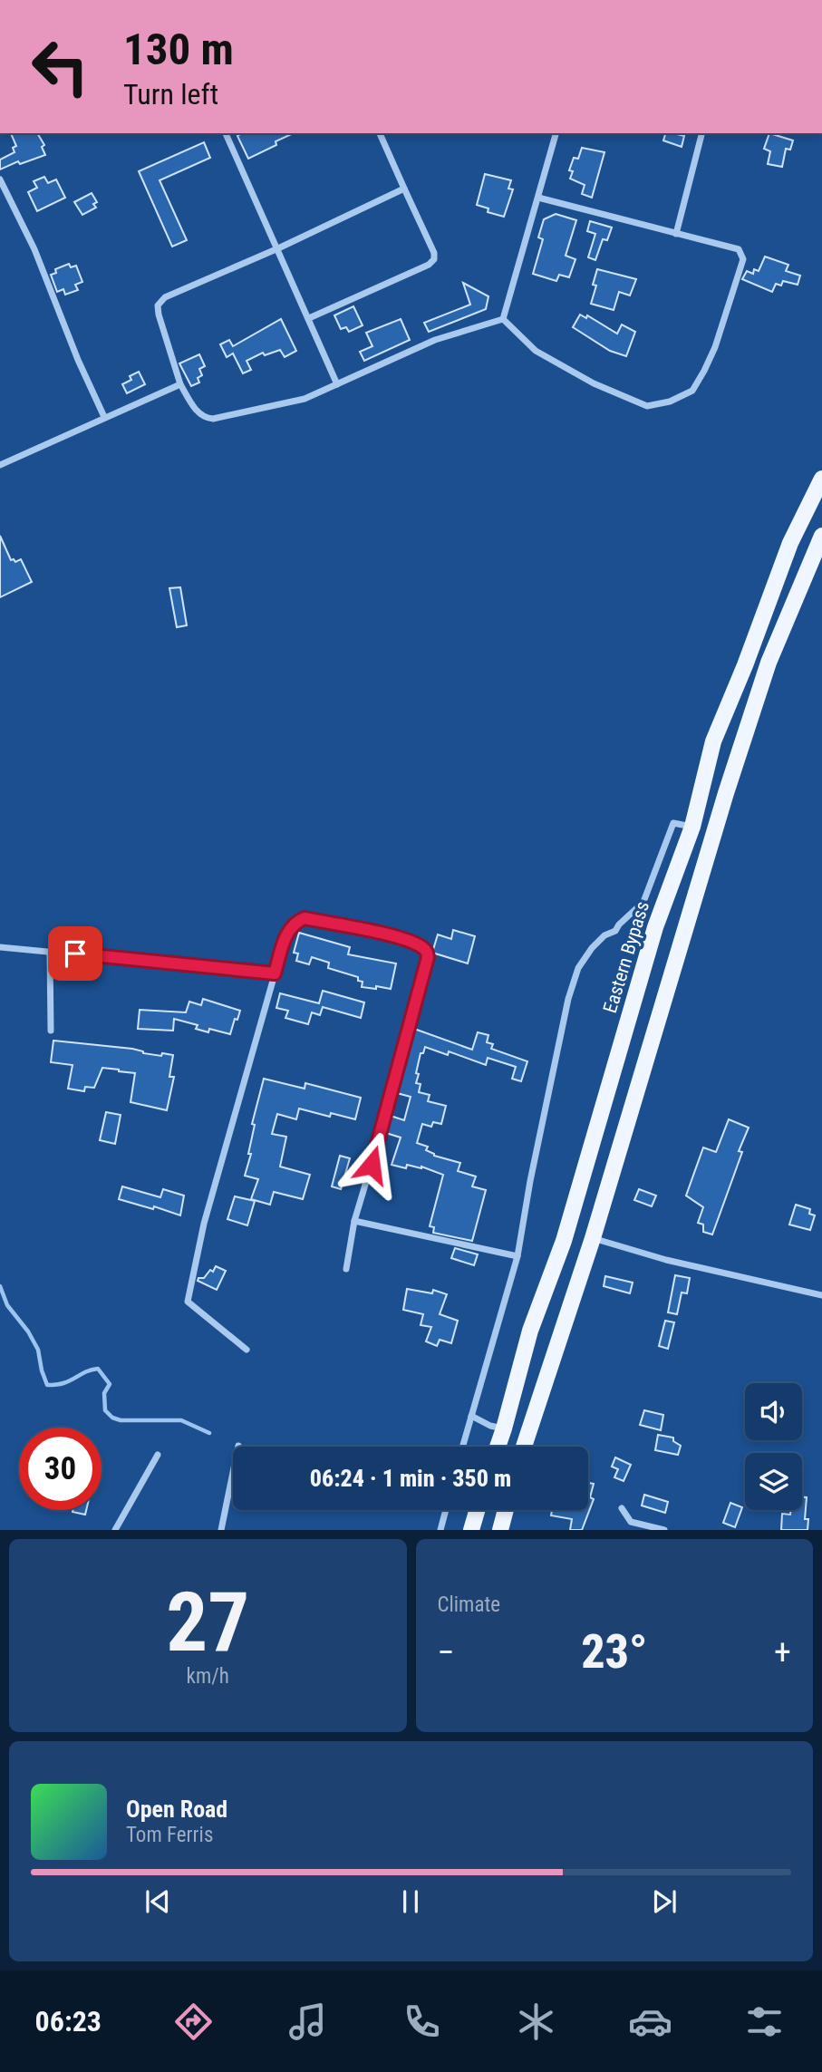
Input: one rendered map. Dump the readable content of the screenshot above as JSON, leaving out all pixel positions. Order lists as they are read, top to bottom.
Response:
{
  "streets": {
    "main road": ["Eastern Bypass"]
  },
  "page": {
    "turn": ["130 m", "Turn left"],
    "limit": "30",
    "trip": "06:24 · 1 min · 350 m",
    "tile": [
      ["27", "km/h"],
      "Climate"
    ],
    "heat": ["−", "23°", "+"],
    "song": ["Open Road", "Tom Ferris"],
    "tabs": "06:23"
  }
}
